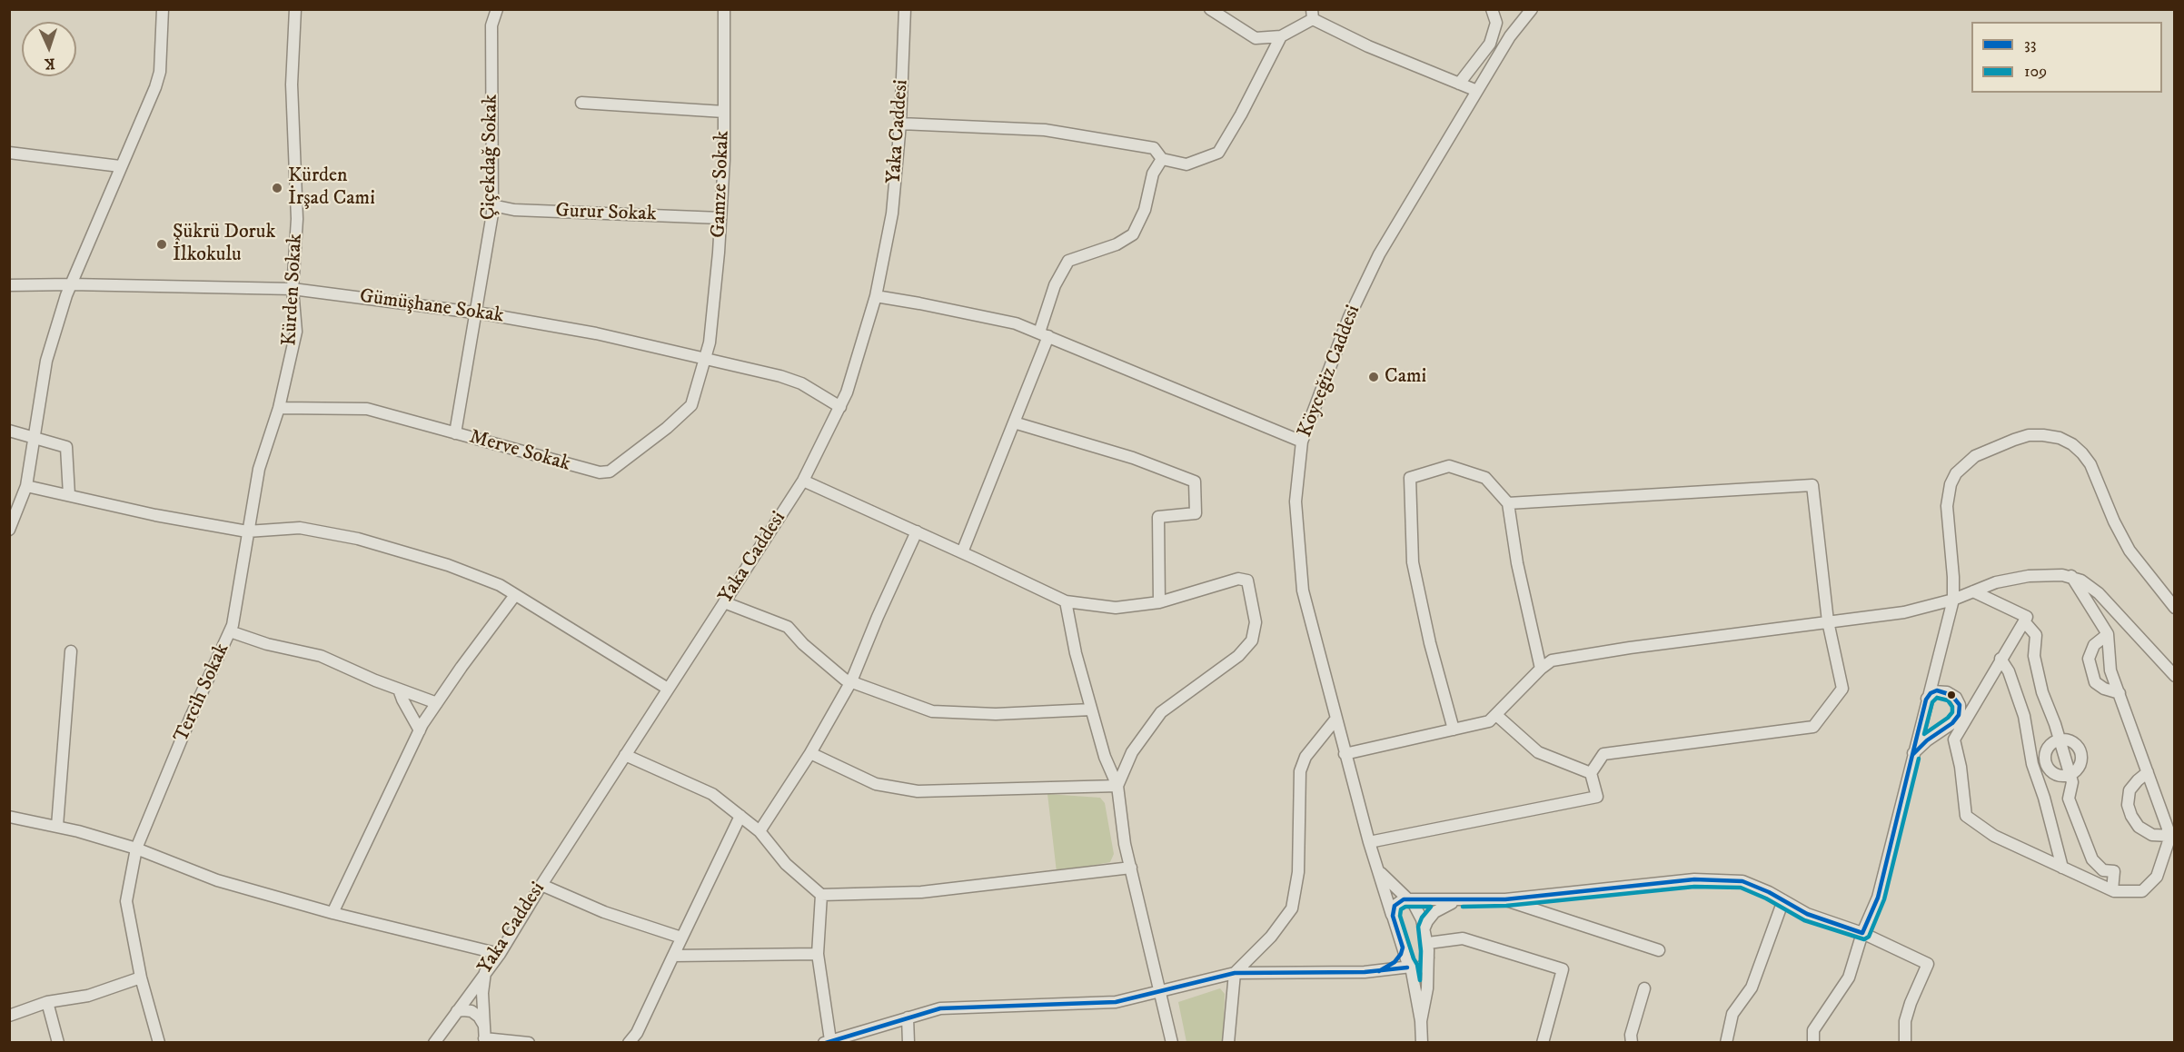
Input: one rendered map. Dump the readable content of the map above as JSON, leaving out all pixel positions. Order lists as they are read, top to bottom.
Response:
{
  "streets": {
    "street": [
      "Yaka Caddesi",
      "Çiçekdağ Sokak",
      "Gamze Sokak",
      "Gurur Sokak",
      "Kürden Sokak",
      "Gümüşhane Sokak",
      "Köyceğiz Caddesi",
      "Merve Sokak",
      "Tercih Sokak"
    ]
  },
  "crossings": [
    ["Yaka Caddesi", "Gümüşhane Sokak"],
    ["Çiçekdağ Sokak", "Gurur Sokak"],
    ["Çiçekdağ Sokak", "Gümüşhane Sokak"],
    ["Çiçekdağ Sokak", "Merve Sokak"],
    ["Gamze Sokak", "Gurur Sokak"],
    ["Gamze Sokak", "Gümüşhane Sokak"],
    ["Gamze Sokak", "Merve Sokak"],
    ["Kürden Sokak", "Gümüşhane Sokak"],
    ["Kürden Sokak", "Merve Sokak"],
    ["Kürden Sokak", "Tercih Sokak"],
    ["Gümüşhane Sokak", "Merve Sokak"]
  ],
  "places": ["Kürden İrşad Cami", "Şükrü Doruk İlkokulu", "Cami"],
  "lines": ["transit line 33", "transit line 109"],
  "legend": ["33", "109"],
  "north": "bottom"
}
